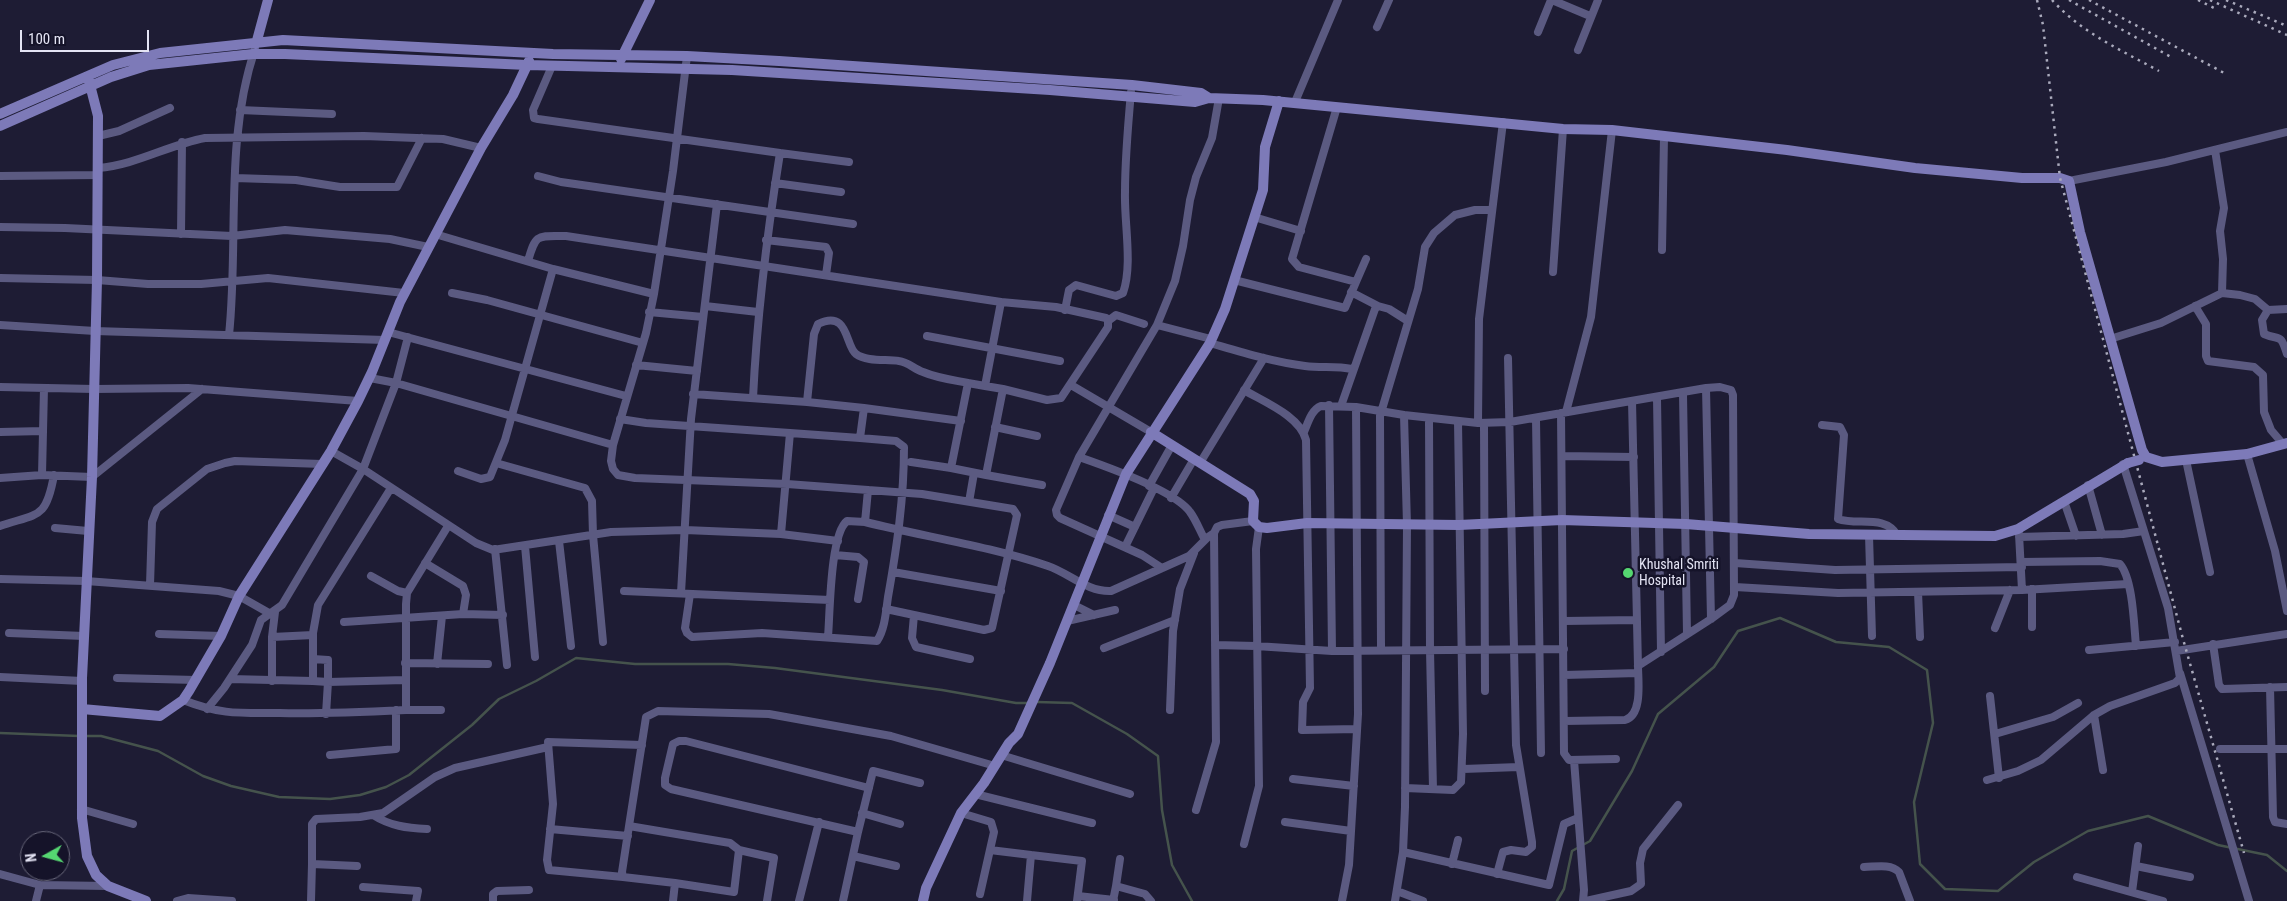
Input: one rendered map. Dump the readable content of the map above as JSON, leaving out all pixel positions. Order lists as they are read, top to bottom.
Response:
{
  "places": ["Khushal Smriti Hospital"],
  "scale_bar": "100 m",
  "north": "left"
}
